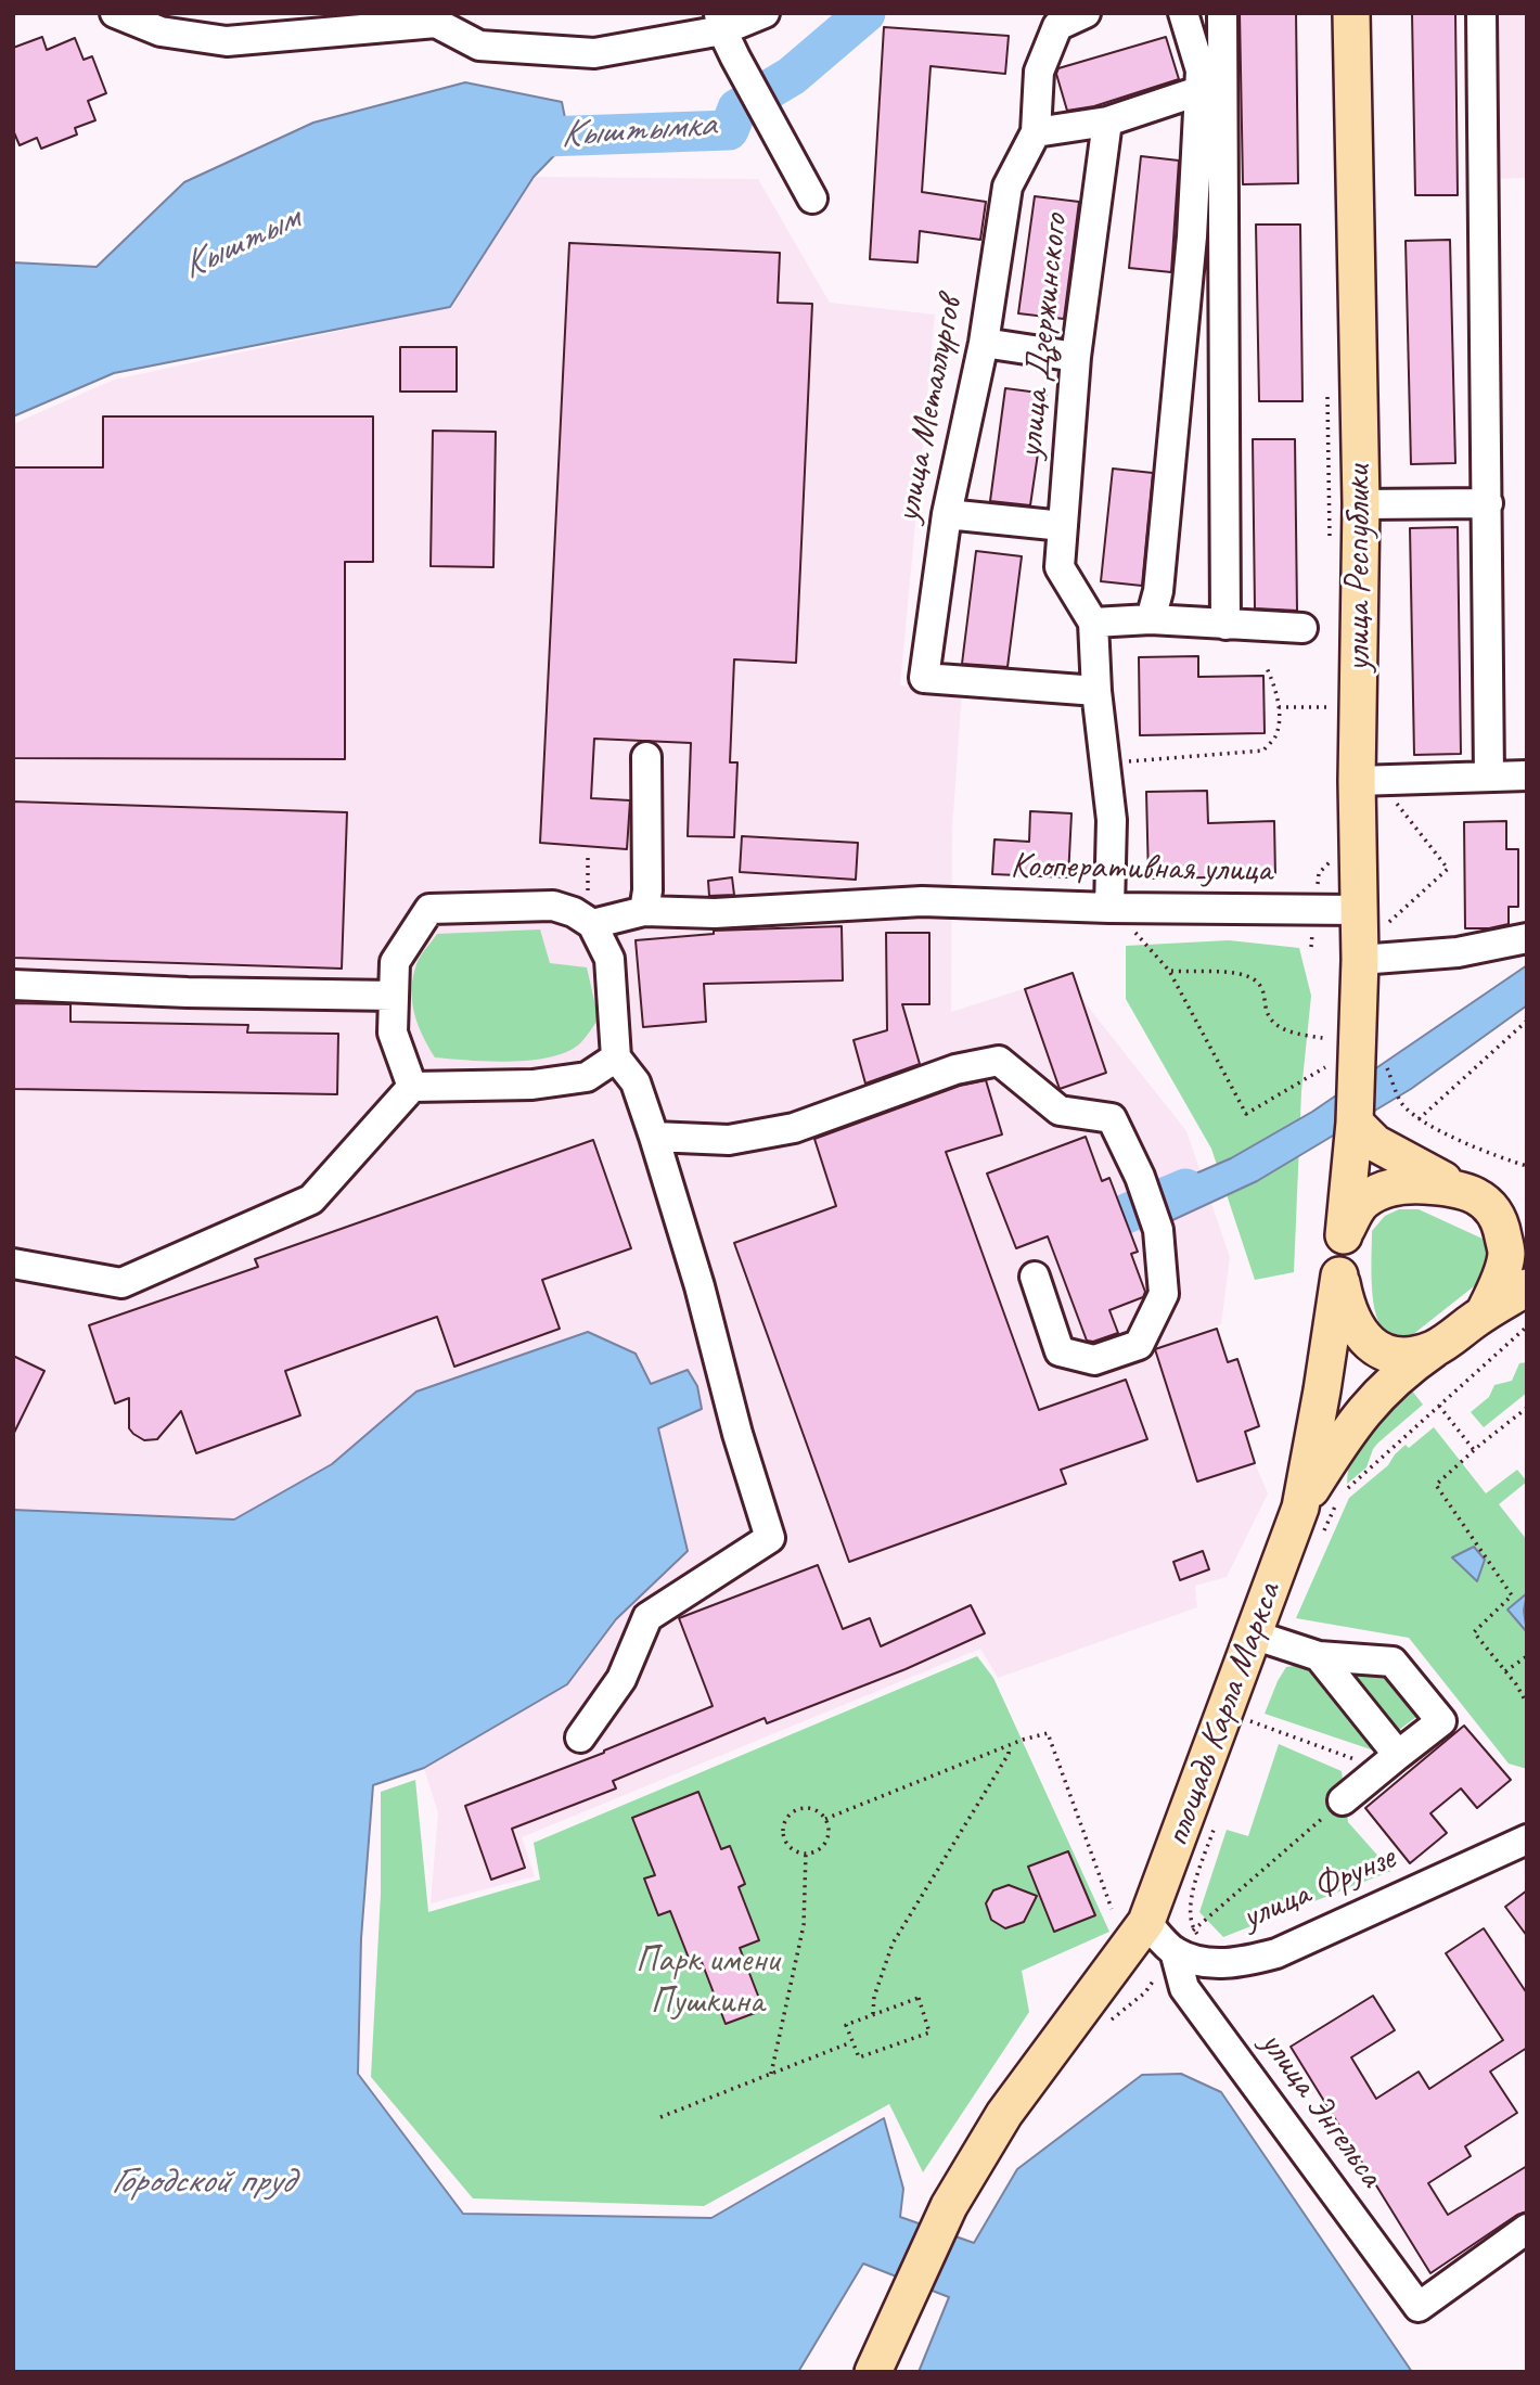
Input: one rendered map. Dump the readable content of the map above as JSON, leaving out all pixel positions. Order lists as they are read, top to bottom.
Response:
{
  "streets": {
    "main road": ["улица Республики", "площадь Карла Маркса"],
    "street": [
      "улица Дзержинского",
      "улица Металлургов",
      "Кооперативная улица",
      "улица Фрунзе",
      "улица Энгельса"
    ]
  },
  "crossings": [
    ["улица Республики", "Кооперативная улица"],
    ["площадь Карла Маркса", "улица Фрунзе"],
    ["улица Фрунзе", "улица Энгельса"]
  ],
  "water": ["Кыштымка", "Кыштым", "Городской пруд"],
  "parks": ["Парк имени Пушкина"]
}
